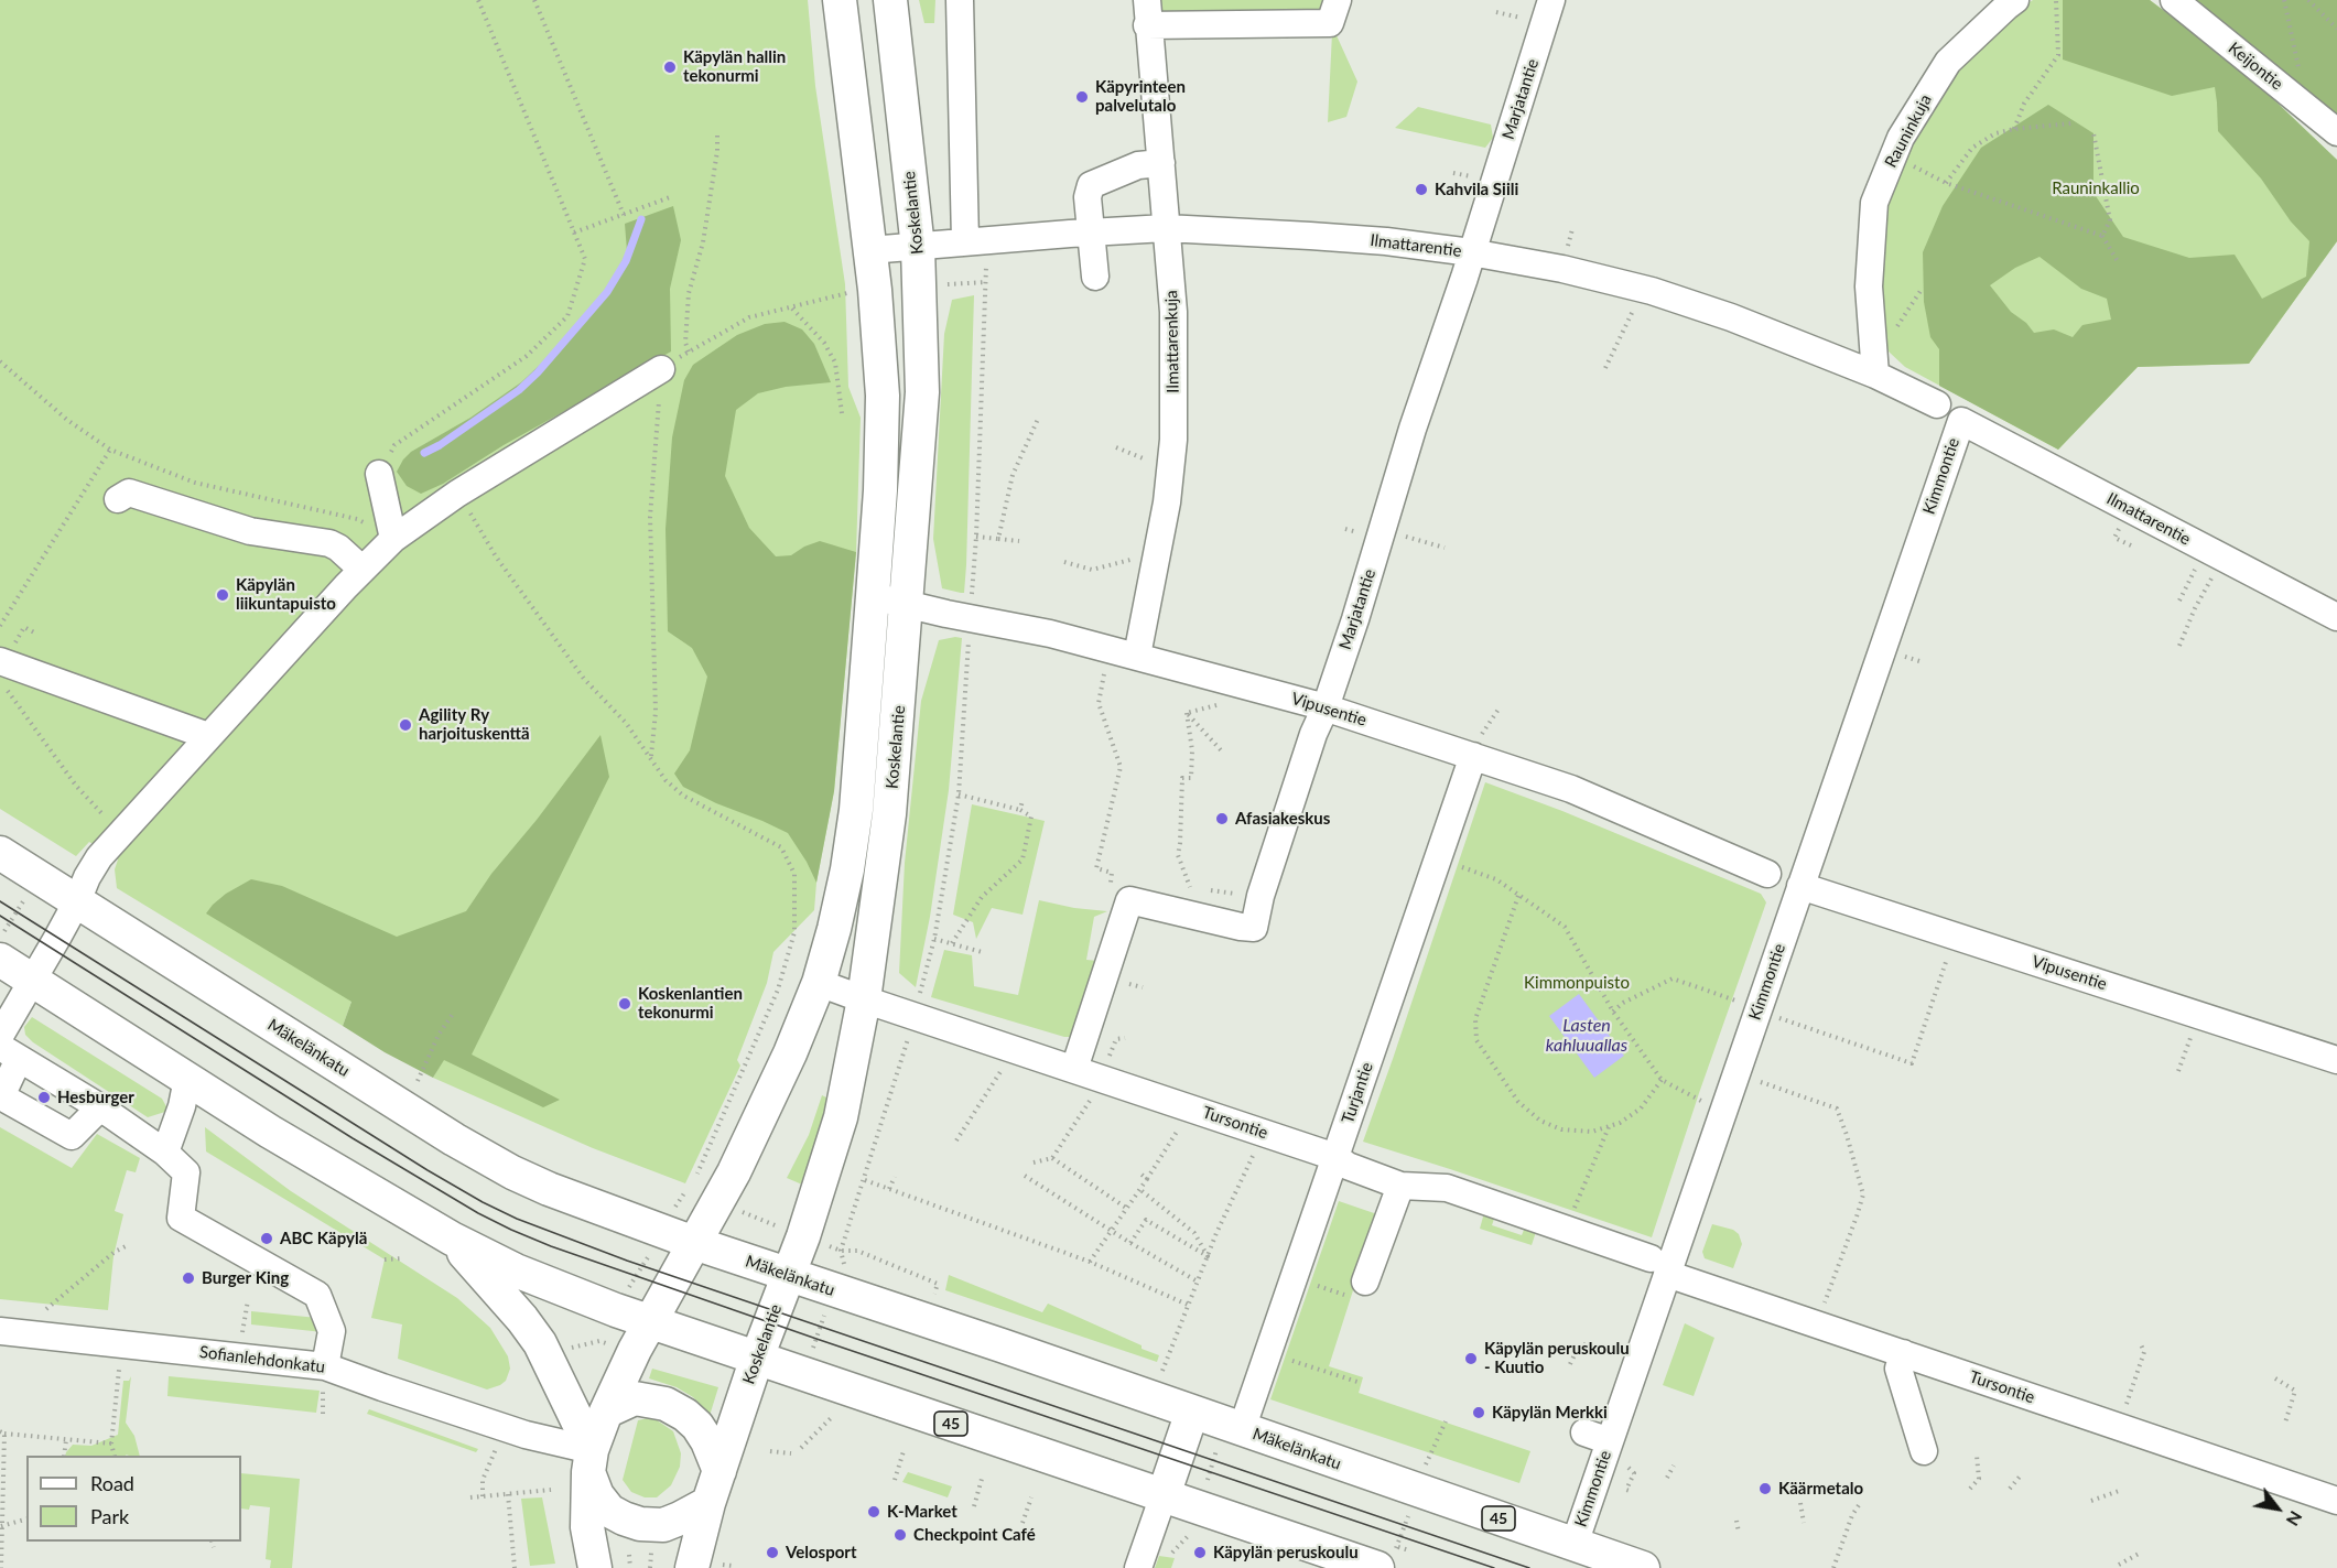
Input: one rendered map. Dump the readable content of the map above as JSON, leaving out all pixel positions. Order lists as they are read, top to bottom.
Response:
{
  "streets": {
    "main road": ["Koskelantie", "Mäkelänkatu", "45"],
    "street": [
      "Keijontie",
      "Marjatantie",
      "Rauninkuja",
      "Ilmattarentie",
      "Ilmattarenkuja",
      "Kimmontie",
      "Vipusentie",
      "Turjantie",
      "Tursontie",
      "Sofianlehdonkatu"
    ]
  },
  "crossings": [
    ["Marjatantie", "Ilmattarentie"],
    ["Marjatantie", "Vipusentie"],
    ["Marjatantie", "Tursontie"],
    ["Rauninkuja", "Ilmattarentie"],
    ["Koskelantie", "Ilmattarentie"],
    ["Koskelantie", "Vipusentie"],
    ["Koskelantie", "Mäkelänkatu"],
    ["Koskelantie", "Tursontie"],
    ["Koskelantie", "Sofianlehdonkatu"],
    ["Koskelantie", "45"],
    ["Ilmattarentie", "Ilmattarenkuja"],
    ["Ilmattarentie", "Kimmontie"],
    ["Ilmattarenkuja", "Vipusentie"],
    ["Kimmontie", "Vipusentie"],
    ["Kimmontie", "Mäkelänkatu"],
    ["Kimmontie", "Tursontie"],
    ["Vipusentie", "Turjantie"],
    ["Mäkelänkatu", "Turjantie"],
    ["Turjantie", "Tursontie"]
  ],
  "water": ["Lasten kahluuallas"],
  "parks": ["Rauninkallio", "Kimmonpuisto"],
  "places": [
    "Käpylän hallin tekonurmi",
    "Käpyrinteen palvelutalo",
    "Kahvila Siili",
    "Käpylän liikuntapuisto",
    "Agility Ry harjoituskenttä",
    "Afasiakeskus",
    "Koskenlantien tekonurmi",
    "Hesburger",
    "ABC Käpylä",
    "Burger King",
    "Käpylän peruskoulu - Kuutio",
    "Käpylän Merkki",
    "Käärmetalo",
    "K-Market",
    "Checkpoint Café",
    "Velosport",
    "Käpylän peruskoulu"
  ],
  "legend": ["Road", "Park"],
  "north": "bottom right"
}
